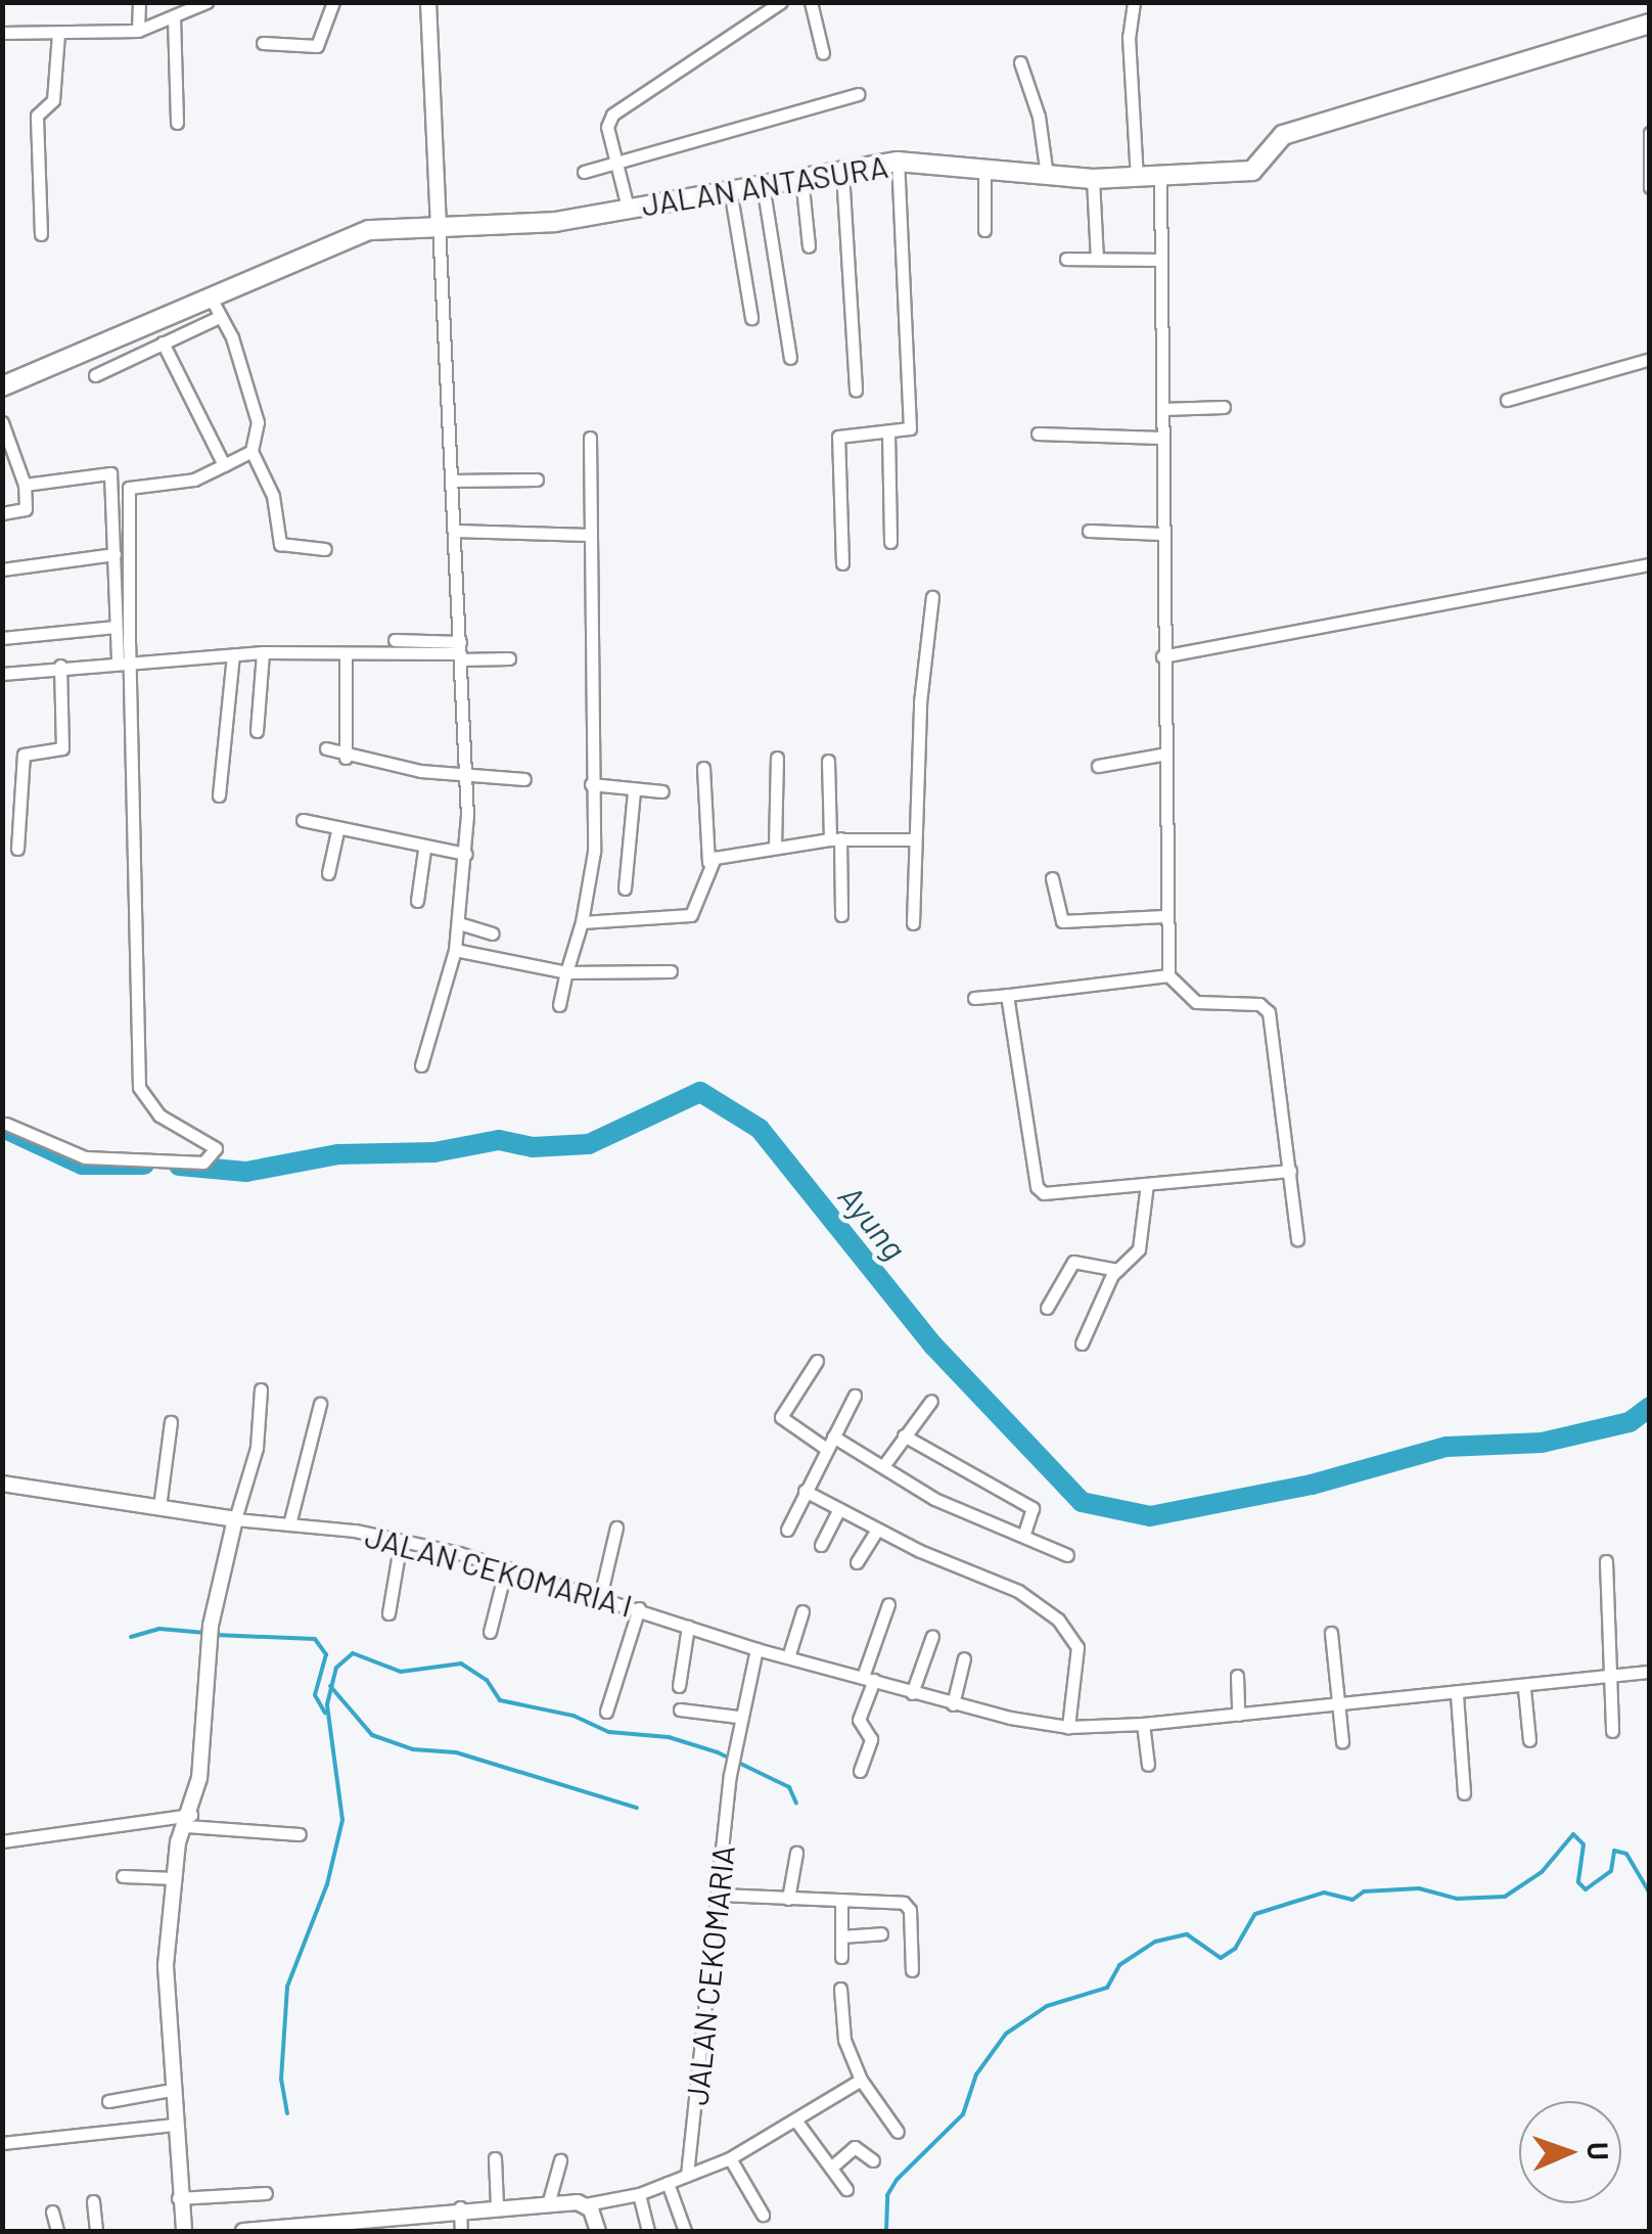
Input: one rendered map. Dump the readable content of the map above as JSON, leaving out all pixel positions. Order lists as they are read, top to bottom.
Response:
{
  "streets": {
    "main road": ["JALAN ANTASURA"],
    "street": ["JALAN CEKOMARIA I", "JALAN CEKOMARIA"]
  },
  "crossings": [
    ["JALAN CEKOMARIA I", "JALAN CEKOMARIA"]
  ],
  "water": ["Ayung"],
  "north": "right"
}
